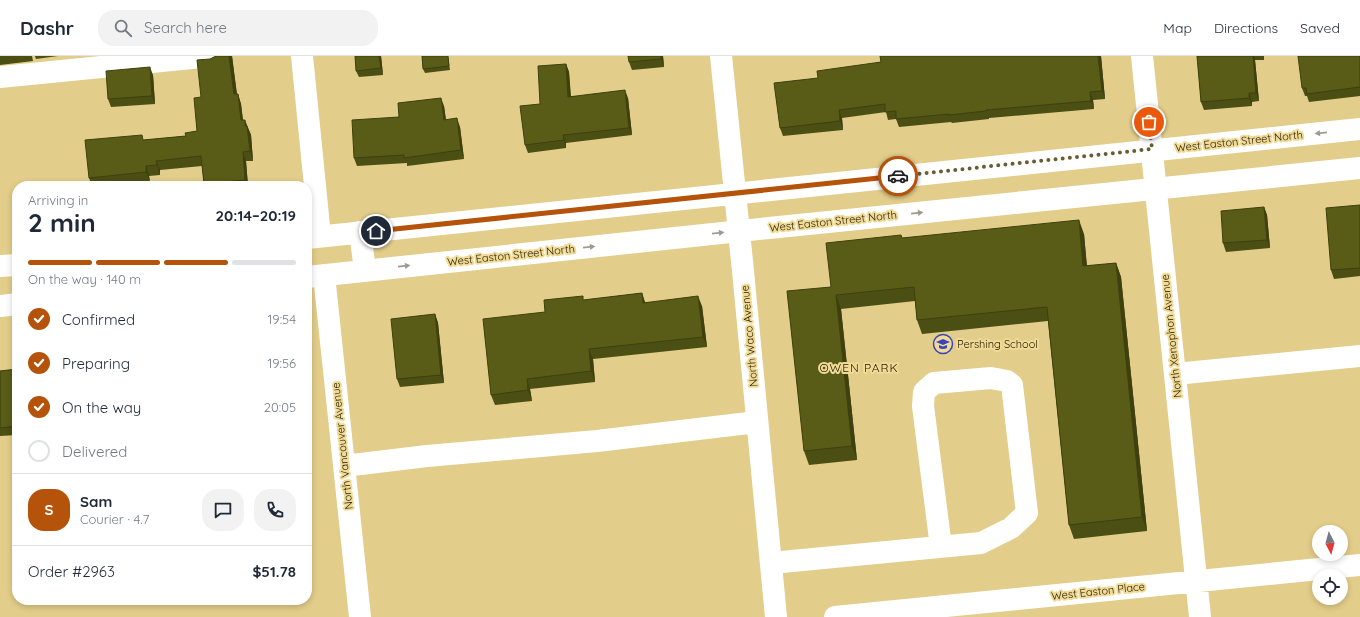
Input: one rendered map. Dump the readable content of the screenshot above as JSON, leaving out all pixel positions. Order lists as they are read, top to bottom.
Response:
{
  "streets": {
    "street": [
      "West Easton Street North",
      "North Waco Avenue",
      "North Xenophon Avenue",
      "North Vancouver Avenue",
      "West Easton Place"
    ]
  },
  "crossings": [
    ["West Easton Street North", "North Waco Avenue"],
    ["West Easton Street North", "North Xenophon Avenue"],
    ["West Easton Street North", "North Vancouver Avenue"],
    ["North Xenophon Avenue", "West Easton Place"]
  ],
  "districts": ["OWEN PARK"],
  "places": {
    "school or university": ["Pershing School"]
  },
  "north": "bottom",
  "page": {
    "header": "Dashr",
    "search": "Search here",
    "nav": ["Map", "Directions", "Saved"],
    "heading": ["2 min", "Arriving in", "20:14–20:19"],
    "panel": [
      "Sam",
      "Courier · 4.7",
      "Order #2963",
      "$51.78"
    ],
    "bar": "On the way · 140 m",
    "list": [
      ["Confirmed", "19:54"],
      ["Preparing", "19:56"],
      ["On the way", "20:05"],
      "Delivered"
    ],
    "round": "S"
  }
}
